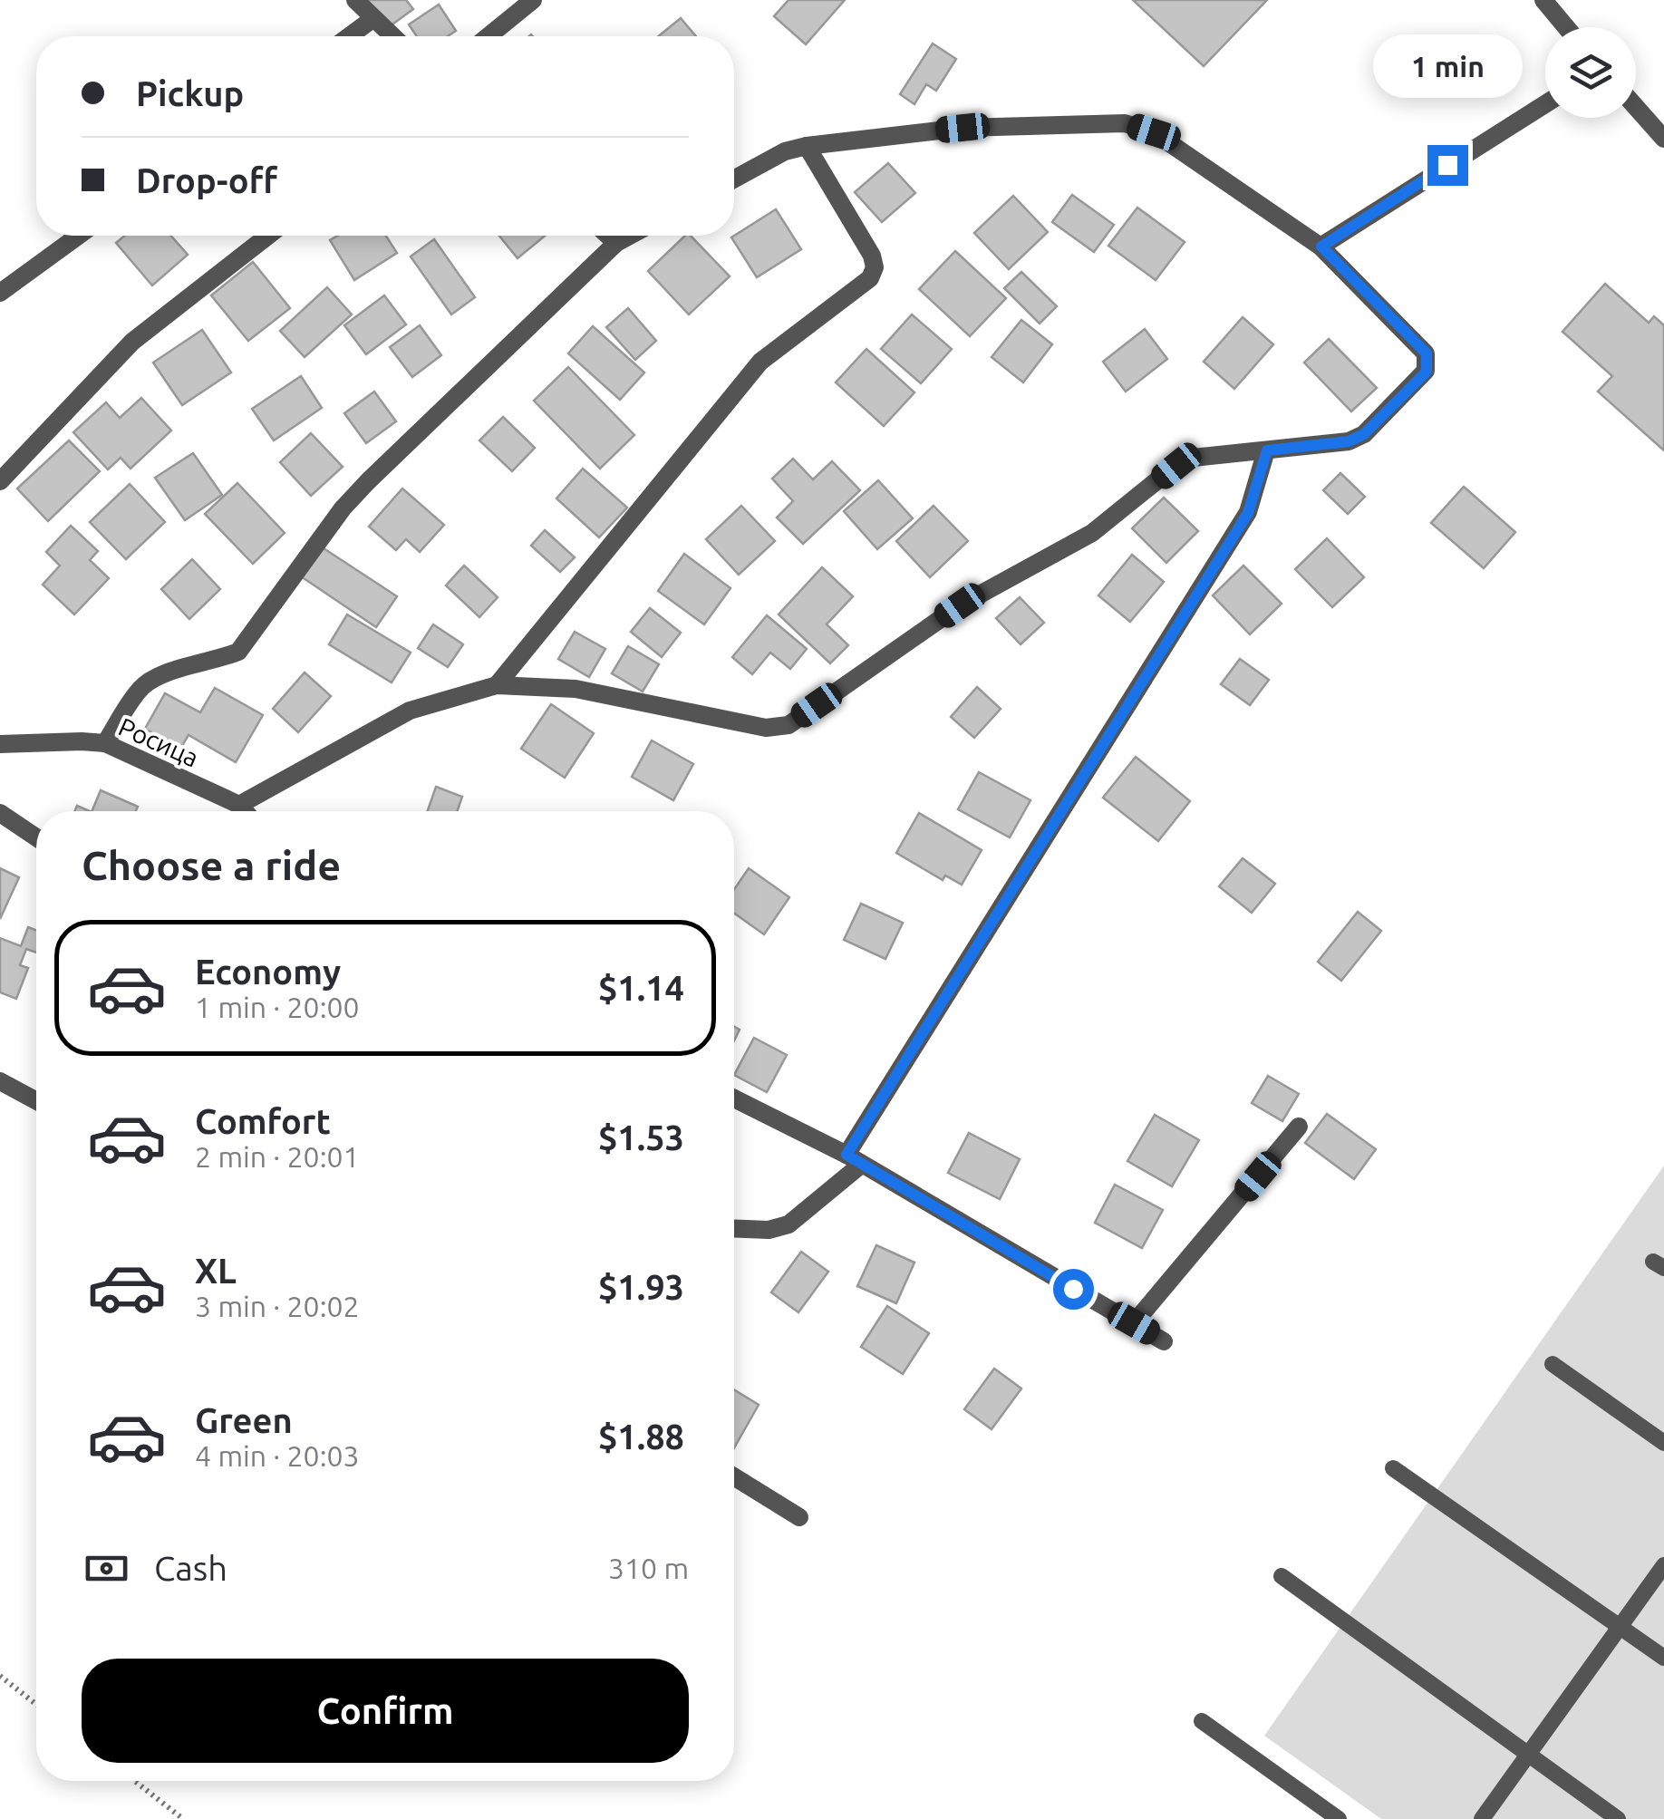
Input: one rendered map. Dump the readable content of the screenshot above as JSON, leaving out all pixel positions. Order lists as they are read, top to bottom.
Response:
{
  "streets": {
    "street": ["Росица"]
  },
  "page": {
    "bubble": "1 min",
    "banner": ["Pickup", "Drop-off"],
    "heading": "Choose a ride",
    "list": [
      {
        "name": "Economy",
        "note": "1 min · 20:00",
        "value": "$1.14"
      },
      {
        "name": "Comfort",
        "note": "2 min · 20:01",
        "value": "$1.53"
      },
      {
        "name": "XL",
        "note": "3 min · 20:02",
        "value": "$1.93"
      },
      {
        "name": "Green",
        "note": "4 min · 20:03",
        "value": "$1.88"
      }
    ],
    "pay": ["Cash", "310 m"],
    "buttons": "Confirm"
  }
}
